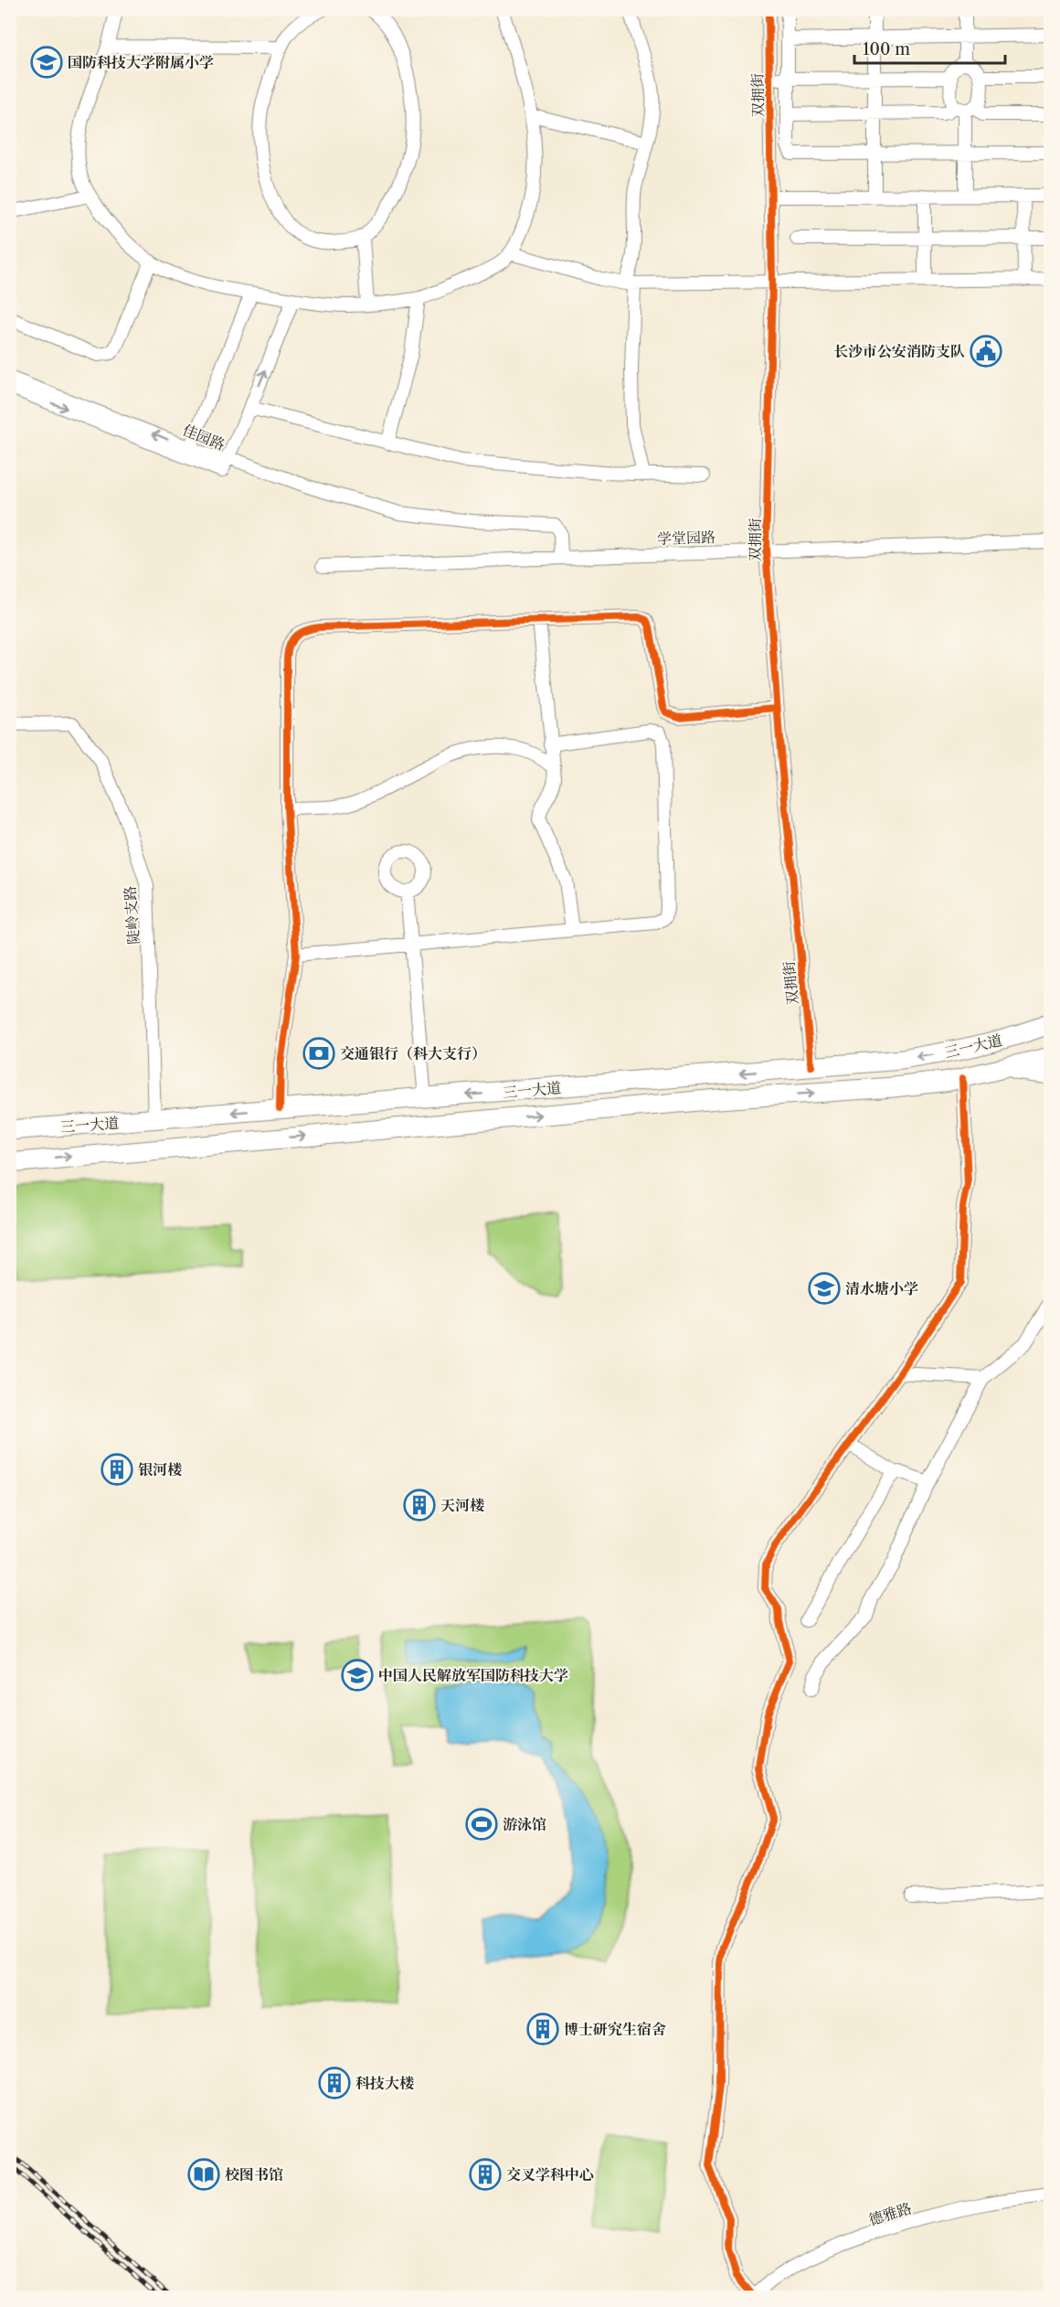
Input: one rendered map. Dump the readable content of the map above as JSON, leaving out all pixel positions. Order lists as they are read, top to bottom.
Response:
{
  "streets": {
    "highway": ["三一大道"],
    "street": [
      "双拥街",
      "佳园路",
      "学堂园路",
      "陡岭支路",
      "德雅路"
    ]
  },
  "crossings": [
    ["双拥街", "学堂园路"],
    ["双拥街", "三一大道"],
    ["佳园路", "学堂园路"],
    ["陡岭支路", "三一大道"]
  ],
  "places": {
    "school or university": ["国防科技大学附属小学", "清水塘小学", "中国人民解放军国防科技大学"],
    "public building": ["长沙市公安消防支队"],
    "bank": ["交通银行（科大支行）"],
    "building": [
      "银河楼",
      "天河楼",
      "博士研究生宿舍",
      "科技大楼",
      "交叉学科中心"
    ],
    "sports": ["游泳馆"],
    "library": ["校图书馆"]
  },
  "scale_bar": "100 m"
}
